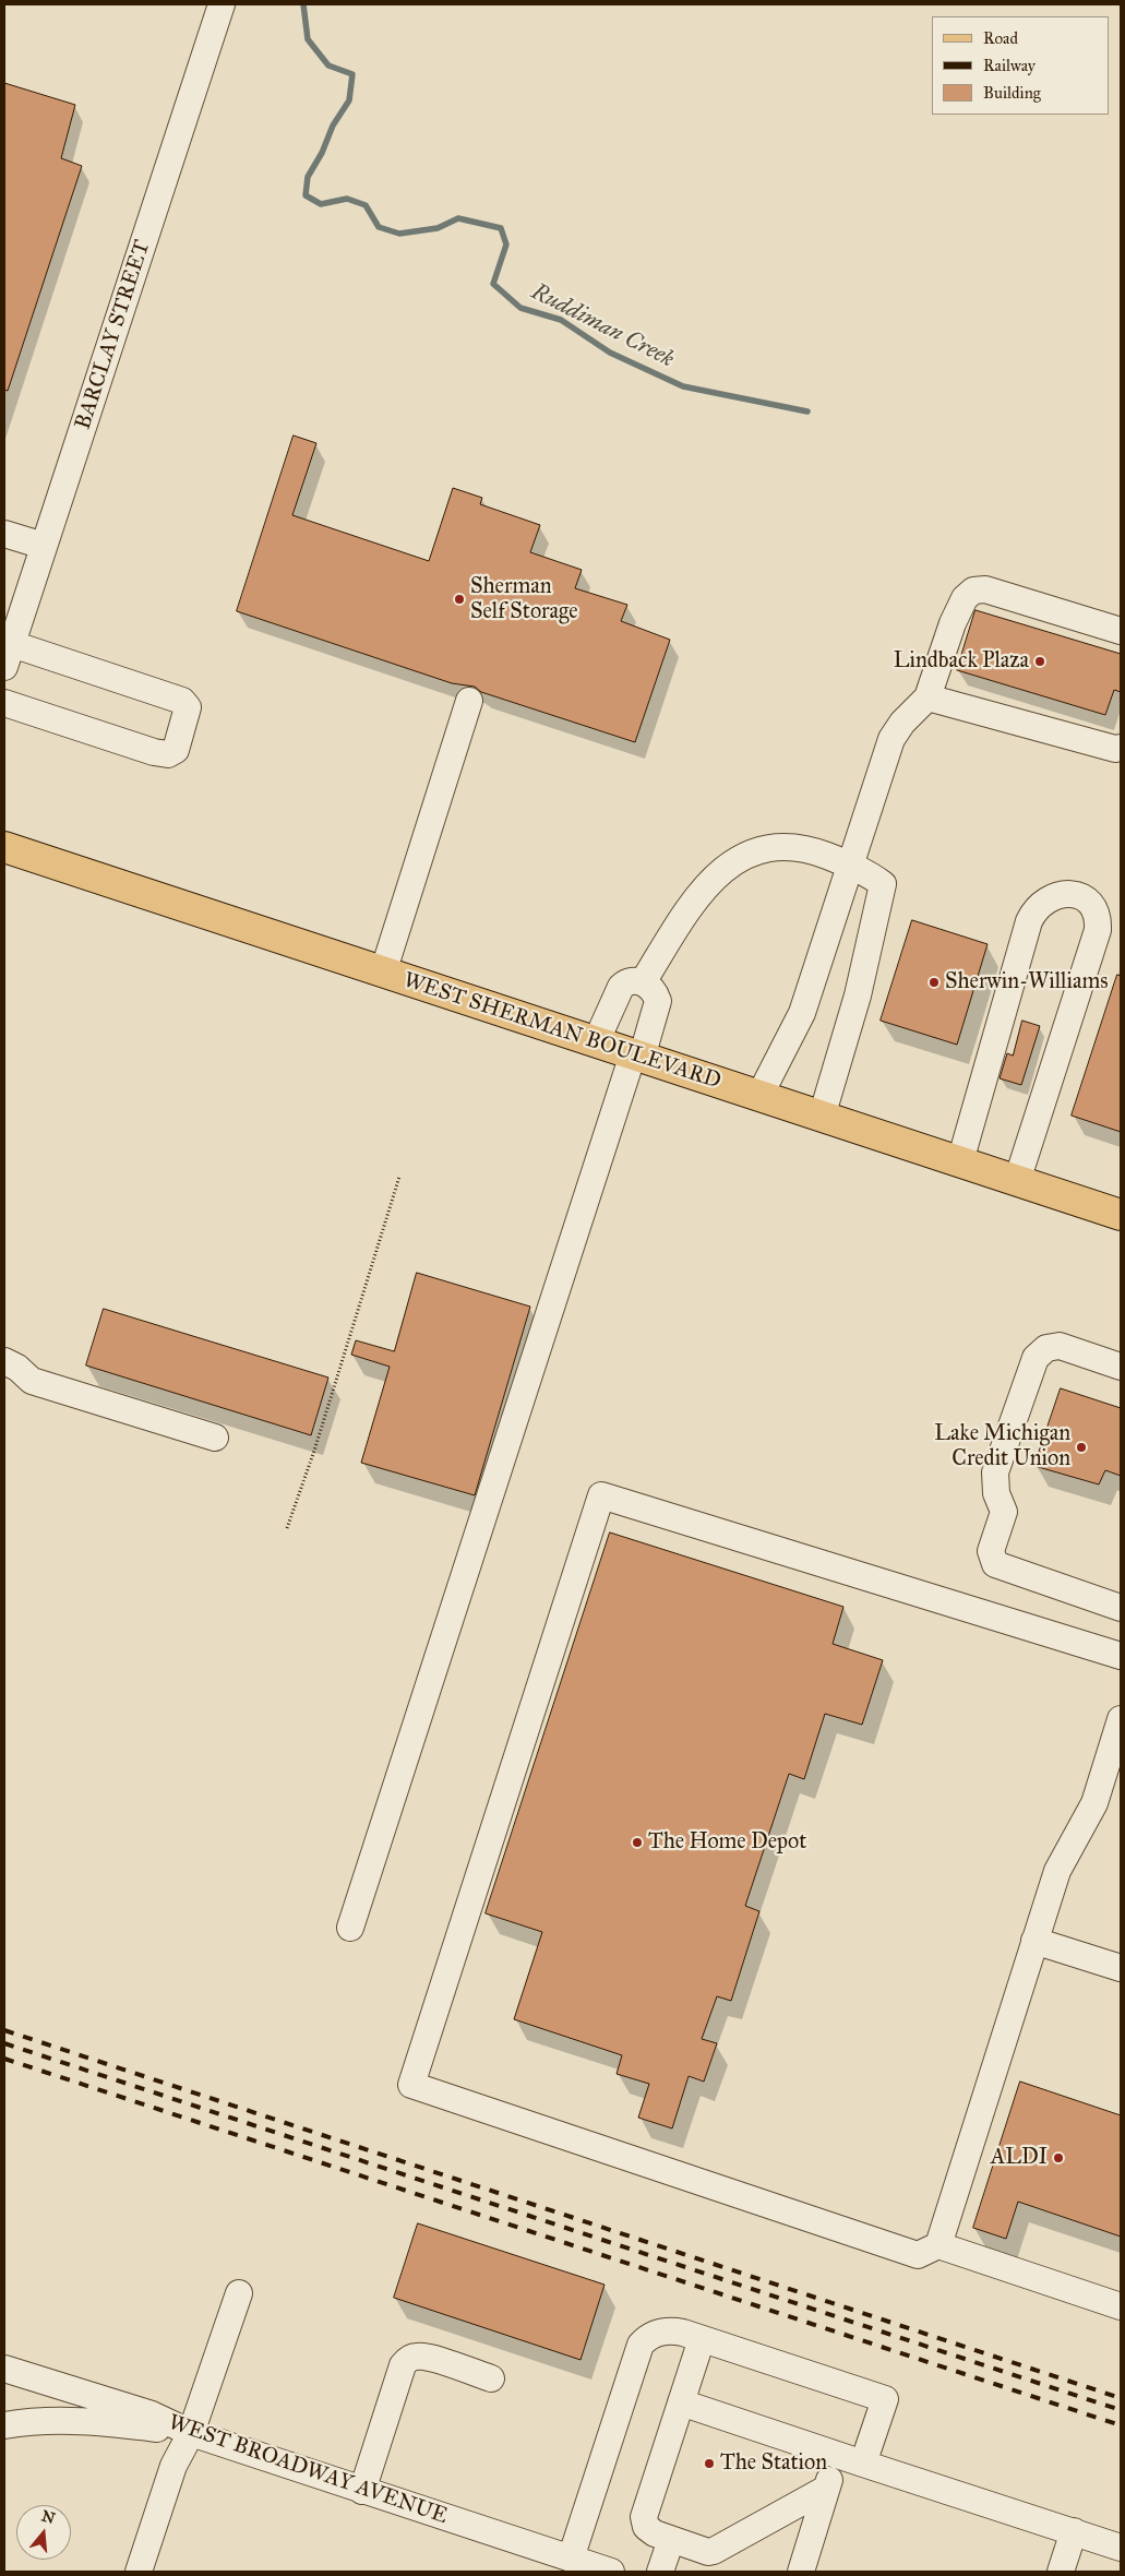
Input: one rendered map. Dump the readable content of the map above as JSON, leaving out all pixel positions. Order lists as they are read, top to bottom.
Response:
{
  "streets": {
    "main road": ["WEST SHERMAN BOULEVARD"],
    "street": ["BARCLAY STREET", "WEST BROADWAY AVENUE"]
  },
  "water": ["Ruddiman Creek"],
  "places": [
    "Sherman Self Storage",
    "Lindback Plaza",
    "Sherwin-Williams",
    "Lake Michigan Credit Union",
    "The Home Depot",
    "ALDI",
    "The Station"
  ],
  "legend": ["Road", "Railway", "Building"],
  "north": "top"
}
